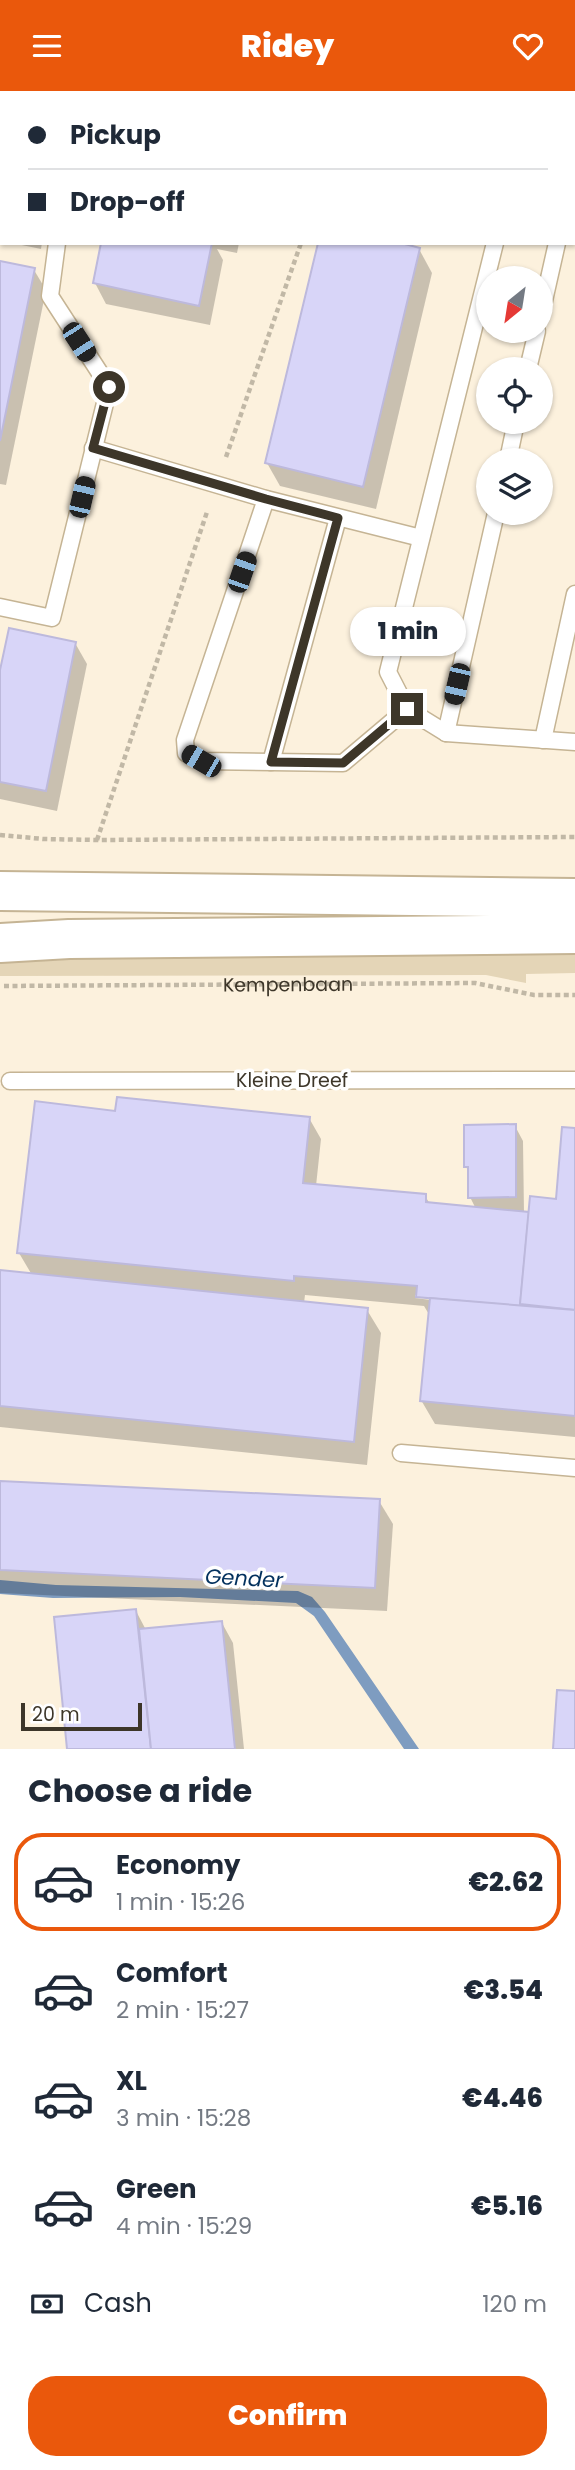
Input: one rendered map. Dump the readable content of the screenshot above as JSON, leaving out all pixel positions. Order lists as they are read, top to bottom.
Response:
{
  "streets": {
    "lane": ["Kleine Dreef"],
    "path": ["Kempenbaan"]
  },
  "water": ["Gender"],
  "scale_bar": "20 m",
  "north": "bottom left",
  "page": {
    "header": "Ridey",
    "banner": ["Pickup", "Drop-off"],
    "bubble": "1 min",
    "scale": "20 m",
    "heading": "Choose a ride",
    "list": [
      {
        "name": "Economy",
        "note": "1 min · 15:26",
        "value": "€2.62"
      },
      {
        "name": "Comfort",
        "note": "2 min · 15:27",
        "value": "€3.54"
      },
      {
        "name": "XL",
        "note": "3 min · 15:28",
        "value": "€4.46"
      },
      {
        "name": "Green",
        "note": "4 min · 15:29",
        "value": "€5.16"
      }
    ],
    "pay": ["Cash", "120 m"],
    "buttons": "Confirm"
  }
}
